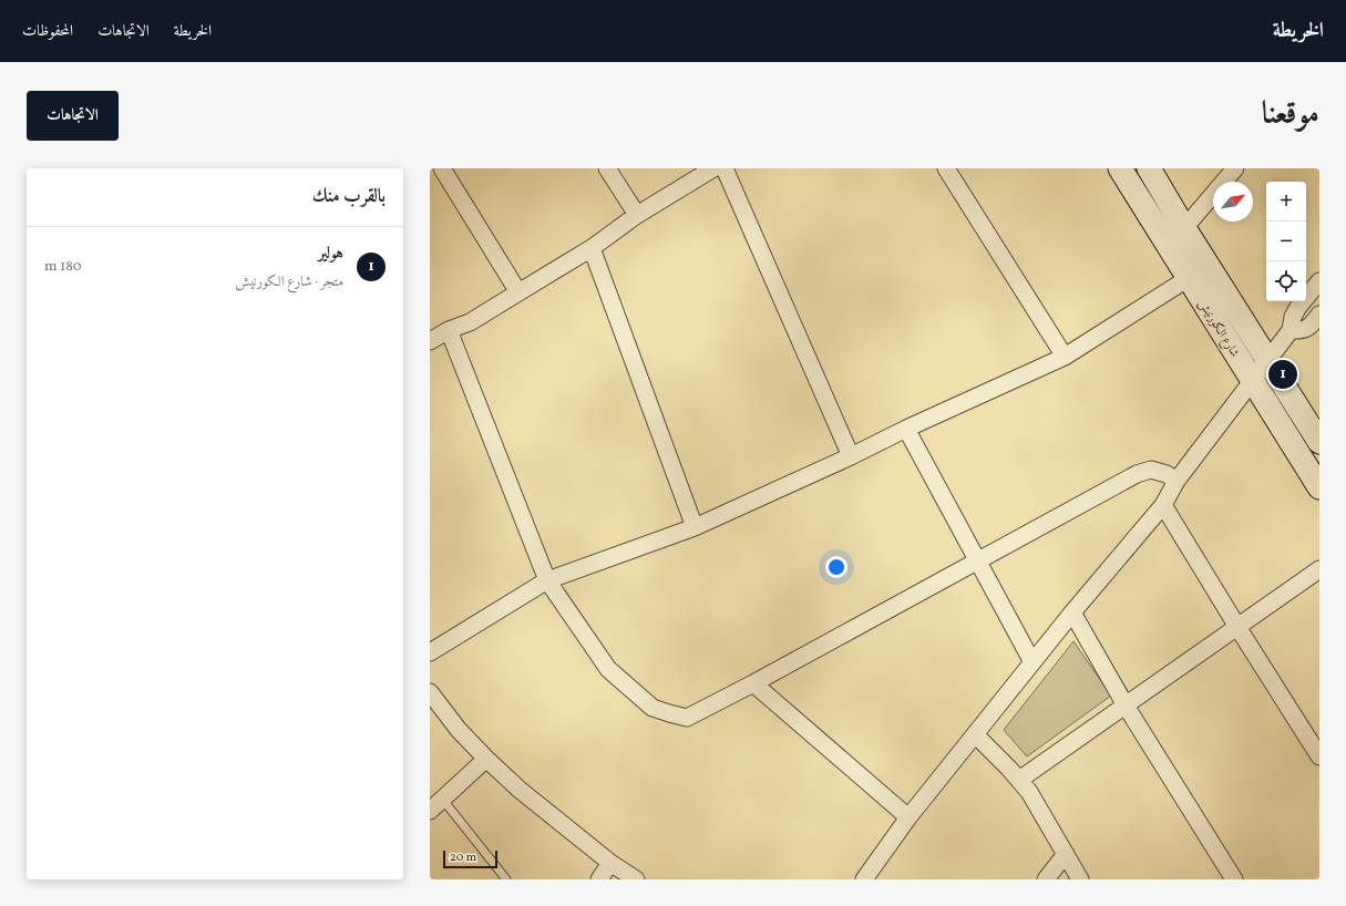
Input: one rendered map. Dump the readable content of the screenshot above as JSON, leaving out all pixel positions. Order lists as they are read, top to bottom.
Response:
{
  "streets": {
    "street": ["شارع الكورنيش"]
  },
  "scale_bar": "20 m",
  "north": "top right",
  "page": {
    "header": "الخريطة",
    "nav": ["الخريطة", "الاتجاهات", "المحفوظات"],
    "title": "موقعنا",
    "buttons": "الاتجاهات",
    "heading": "بالقرب منك",
    "map_buttons": ["+", "−"],
    "list": [
      {
        "mark": "1",
        "name": "هولير",
        "note": "متجر · شارع الكورنيش",
        "value": "180 m"
      }
    ],
    "pins": "1",
    "scale": "20 m"
  }
}
